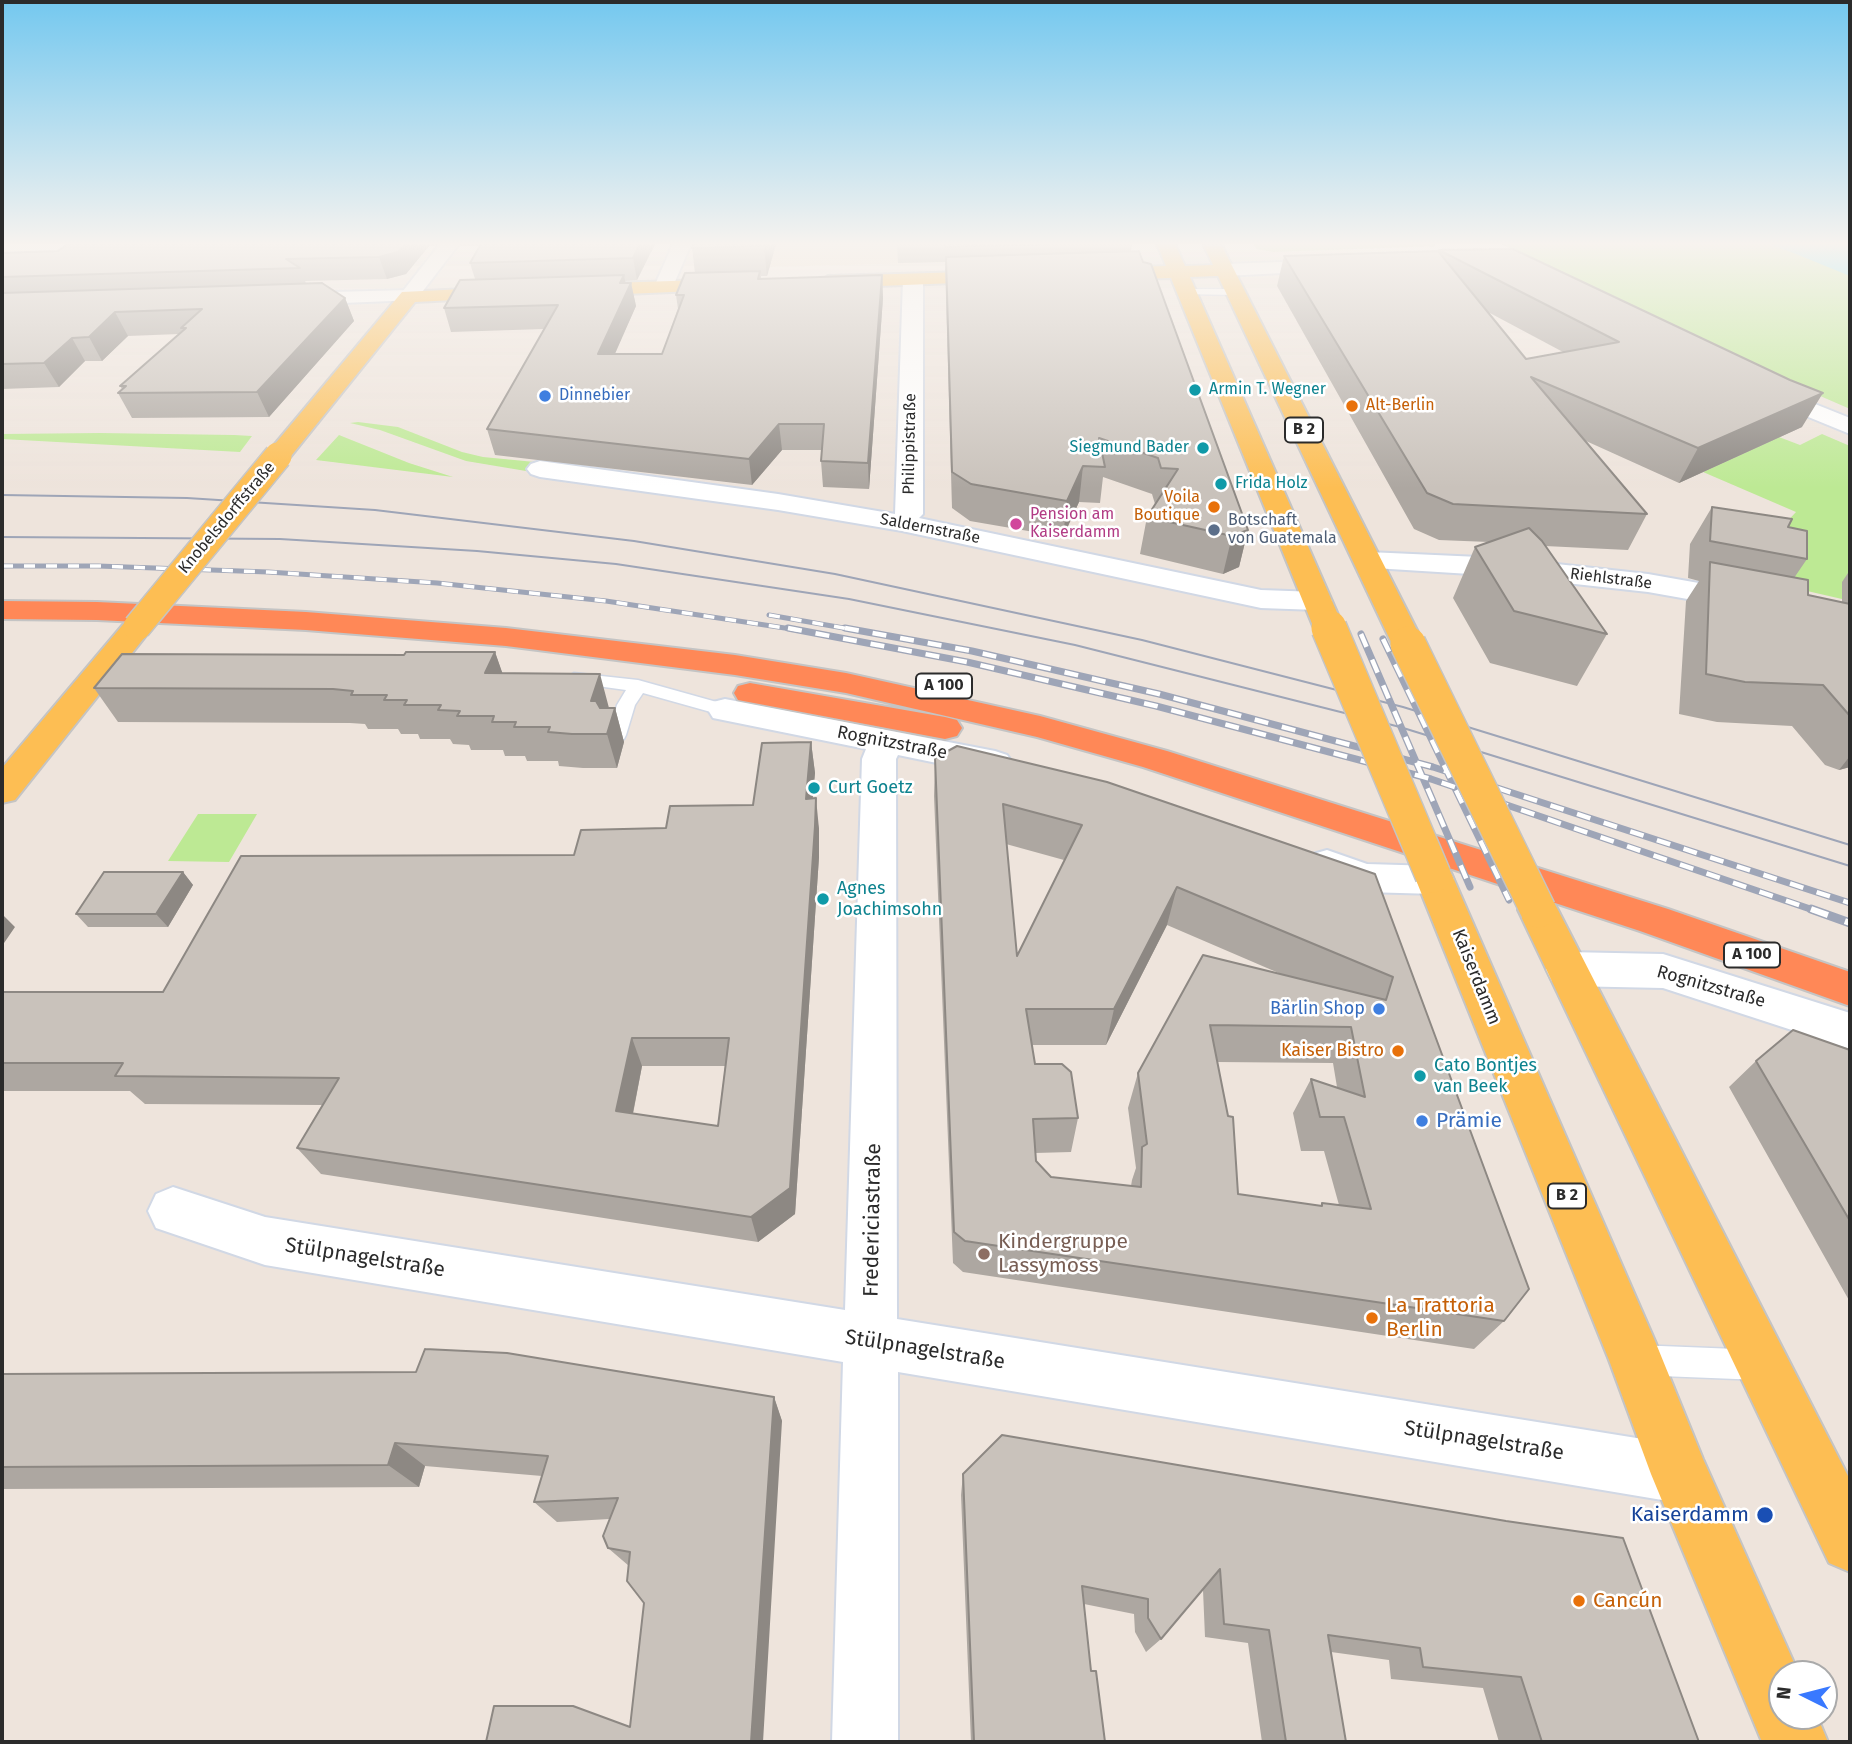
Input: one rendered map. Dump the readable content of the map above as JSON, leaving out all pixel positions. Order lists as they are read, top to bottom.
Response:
{
  "streets": {
    "highway": ["A 100"],
    "main road": ["B 2", "Knobelsdorffstraße", "Kaiserdamm"],
    "street": [
      "Philippistraße",
      "Saldernstraße",
      "Riehlstraße",
      "Rognitzstraße",
      "Fredericiastraße",
      "Stülpnagelstraße"
    ]
  },
  "crossings": [
    ["B 2", "Riehlstraße"],
    ["B 2", "Rognitzstraße"],
    ["Philippistraße", "Saldernstraße"],
    ["Saldernstraße", "Kaiserdamm"],
    ["Rognitzstraße", "Fredericiastraße"],
    ["Kaiserdamm", "Stülpnagelstraße"],
    ["Fredericiastraße", "Stülpnagelstraße"]
  ],
  "places": [
    "Armin T. Wegner",
    "Dinnebier",
    "Alt-Berlin",
    "Siegmund Bader",
    "Frida Holz",
    "Voila Boutique",
    "Pension am Kaiserdamm",
    "Botschaft von Guatemala",
    "Curt Goetz",
    "Agnes Joachimsohn",
    "Bärlin Shop",
    "Kaiser Bistro",
    "Cato Bontjes van Beek",
    "Prämie",
    "Kindergruppe Lassymoss",
    "La Trattoria Berlin",
    "Kaiserdamm",
    "Cancún"
  ],
  "north": "left"
}
